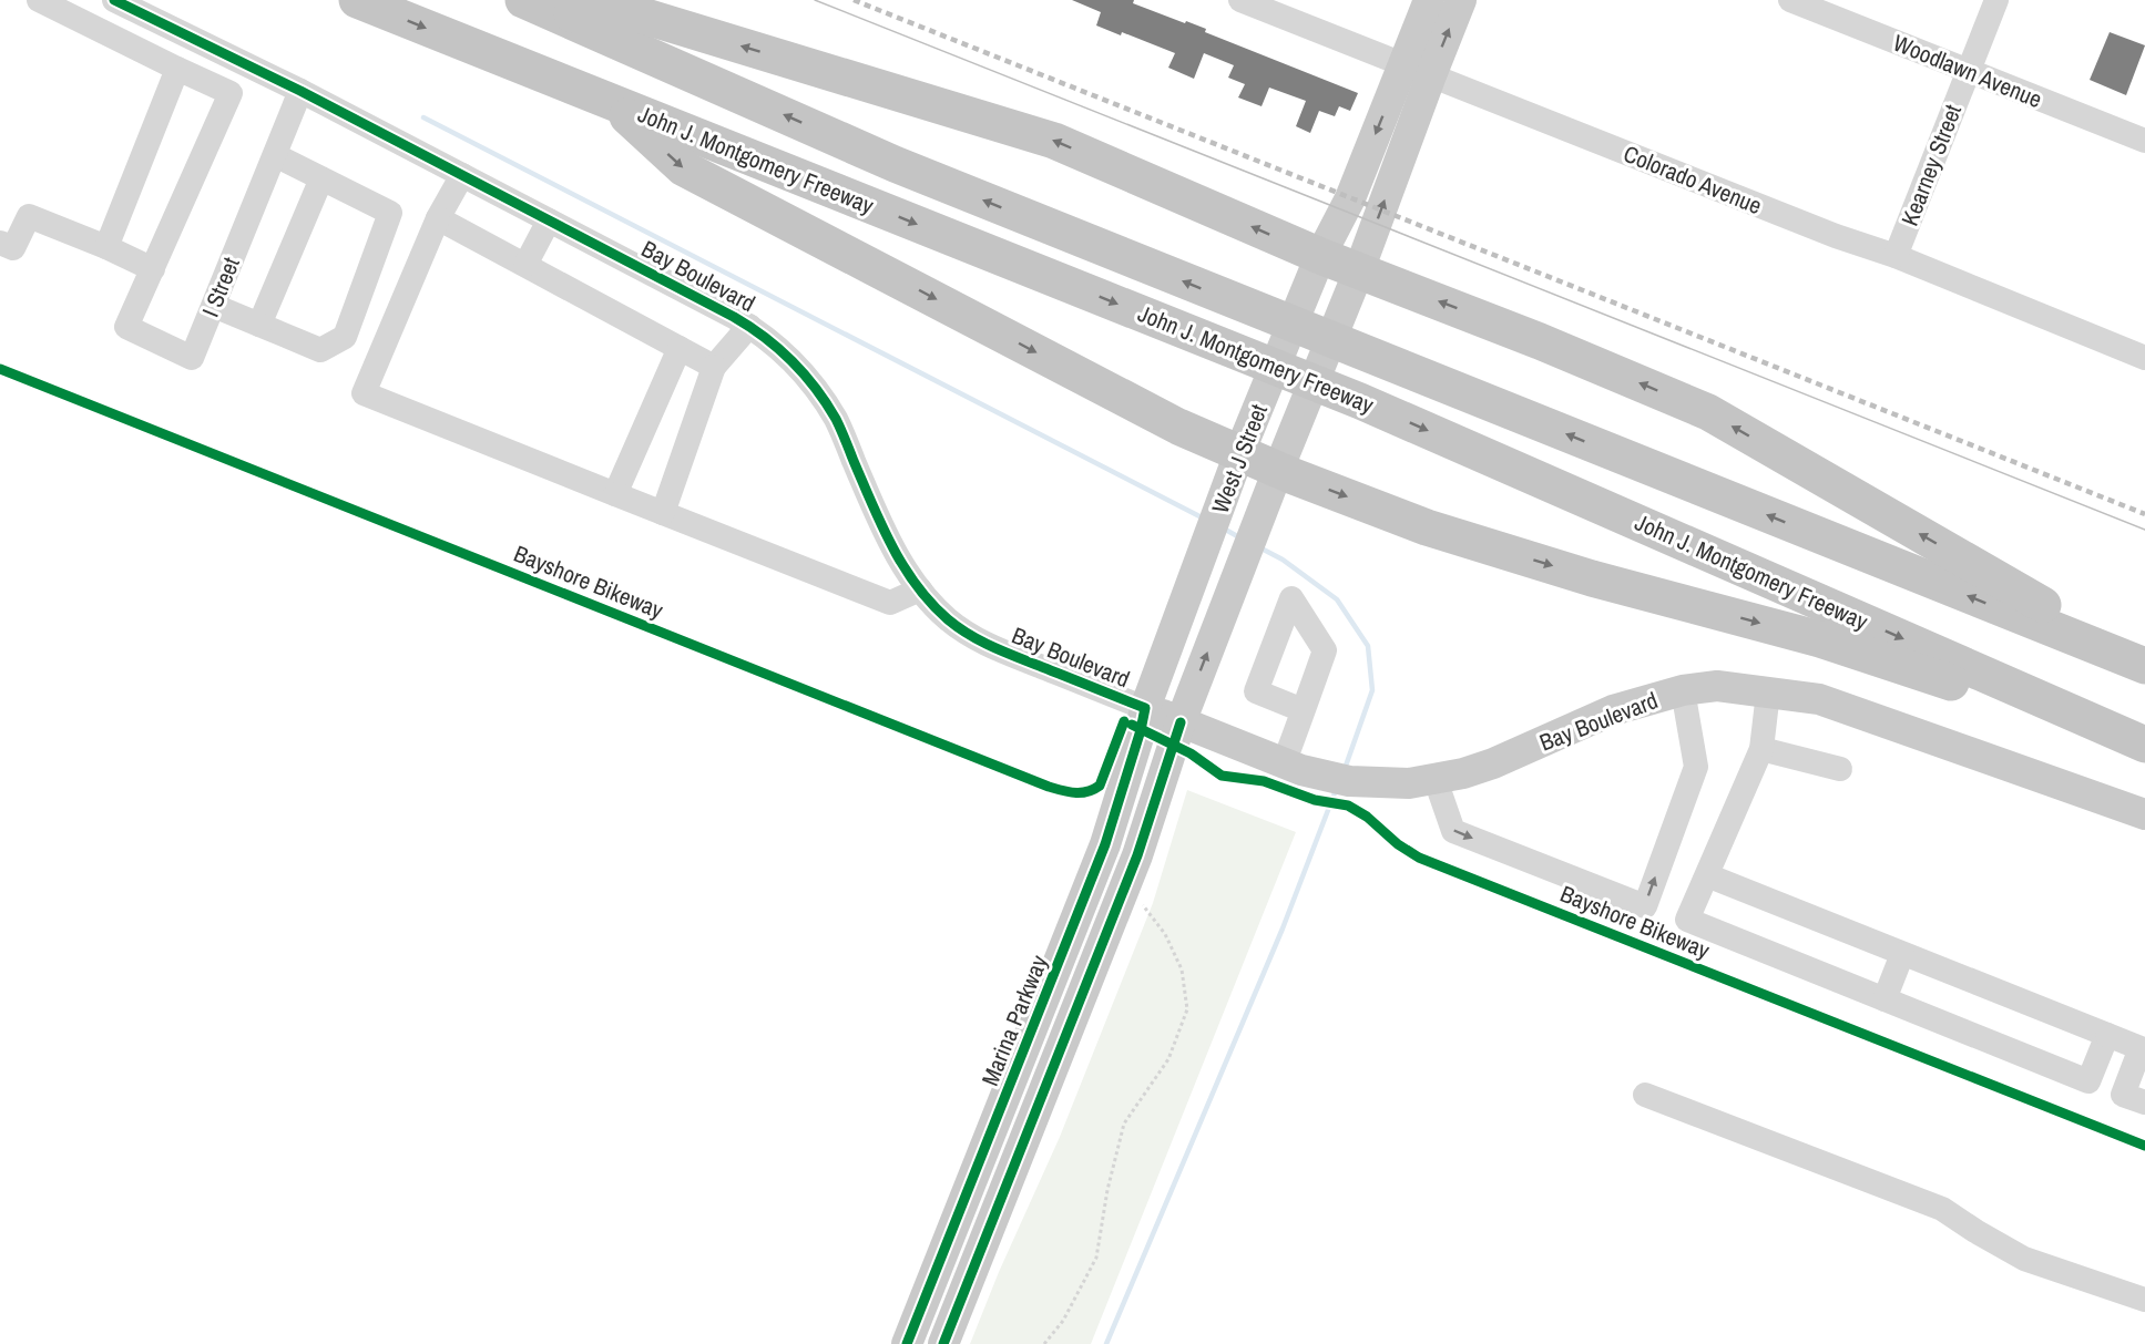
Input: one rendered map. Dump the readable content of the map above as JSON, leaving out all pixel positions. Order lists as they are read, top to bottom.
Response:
{
  "streets": {
    "highway": ["John J. Montgomery Freeway"],
    "main road": ["Bay Boulevard", "West J Street", "Marina Parkway"],
    "street": [
      "Woodlawn Avenue",
      "Kearney Street",
      "Colorado Avenue",
      "I Street"
    ],
    "cycle path": ["Bayshore Bikeway"]
  },
  "crossings": [
    ["Woodlawn Avenue", "Kearney Street"],
    ["Kearney Street", "Colorado Avenue"],
    ["Colorado Avenue", "West J Street"],
    ["Bay Boulevard", "I Street"],
    ["Bay Boulevard", "West J Street"],
    ["Bay Boulevard", "Marina Parkway"],
    ["West J Street", "Marina Parkway"]
  ]
}
